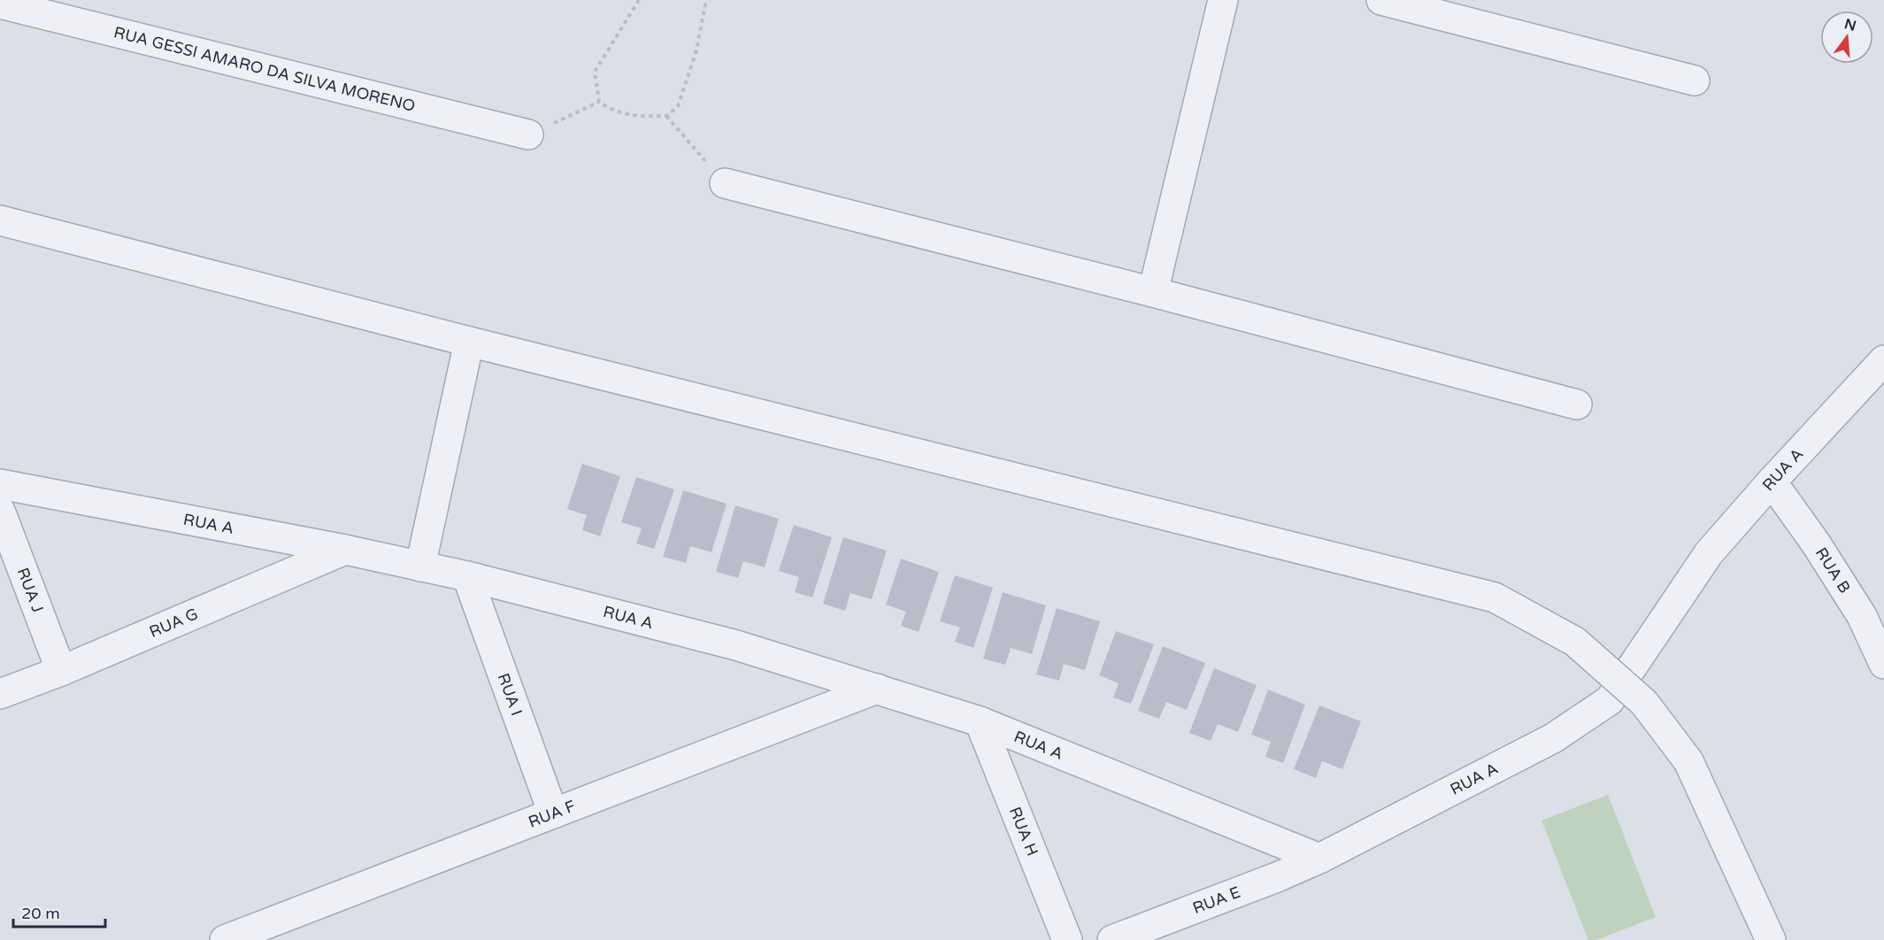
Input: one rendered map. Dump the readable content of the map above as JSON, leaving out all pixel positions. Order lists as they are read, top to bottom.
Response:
{
  "streets": {
    "street": [
      "RUA GESSI AMARO DA SILVA MORENO",
      "RUA A",
      "RUA B",
      "RUA J",
      "RUA G",
      "RUA I",
      "RUA F",
      "RUA H",
      "RUA E"
    ]
  },
  "crossings": [
    ["RUA A", "RUA B"],
    ["RUA A", "RUA G"],
    ["RUA A", "RUA I"],
    ["RUA A", "RUA F"],
    ["RUA A", "RUA H"],
    ["RUA A", "RUA E"],
    ["RUA J", "RUA G"],
    ["RUA I", "RUA F"]
  ],
  "scale_bar": "20 m",
  "north": "top"
}
